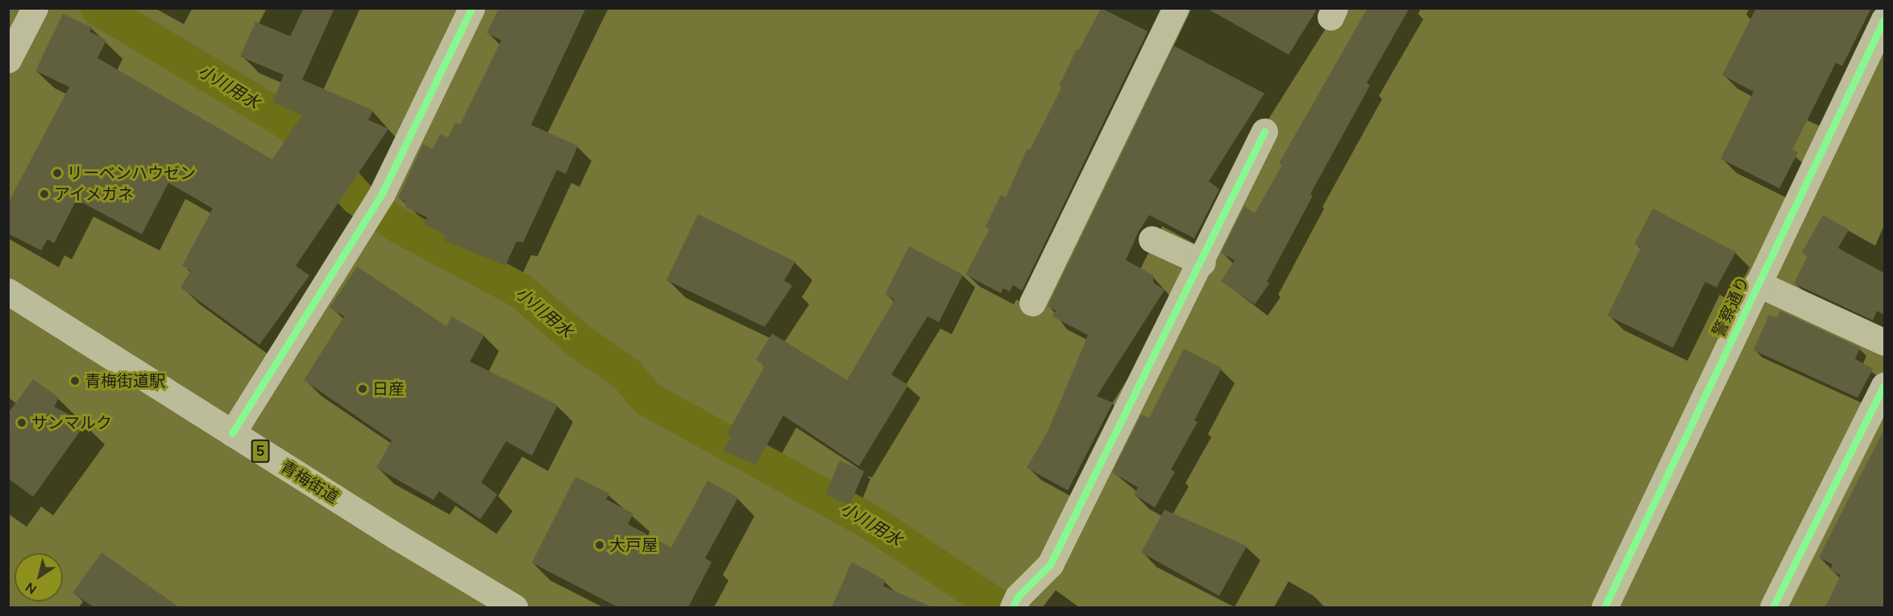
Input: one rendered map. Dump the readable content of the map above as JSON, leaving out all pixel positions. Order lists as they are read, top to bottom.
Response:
{
  "streets": {
    "main road": ["5", "青梅街道"],
    "street": ["警察通り"]
  },
  "water": ["小川用水"],
  "places": [
    "リーベンハウゼン",
    "アイメガネ",
    "青梅街道駅",
    "日産",
    "サンマルク",
    "大戸屋"
  ],
  "north": "bottom left"
}
